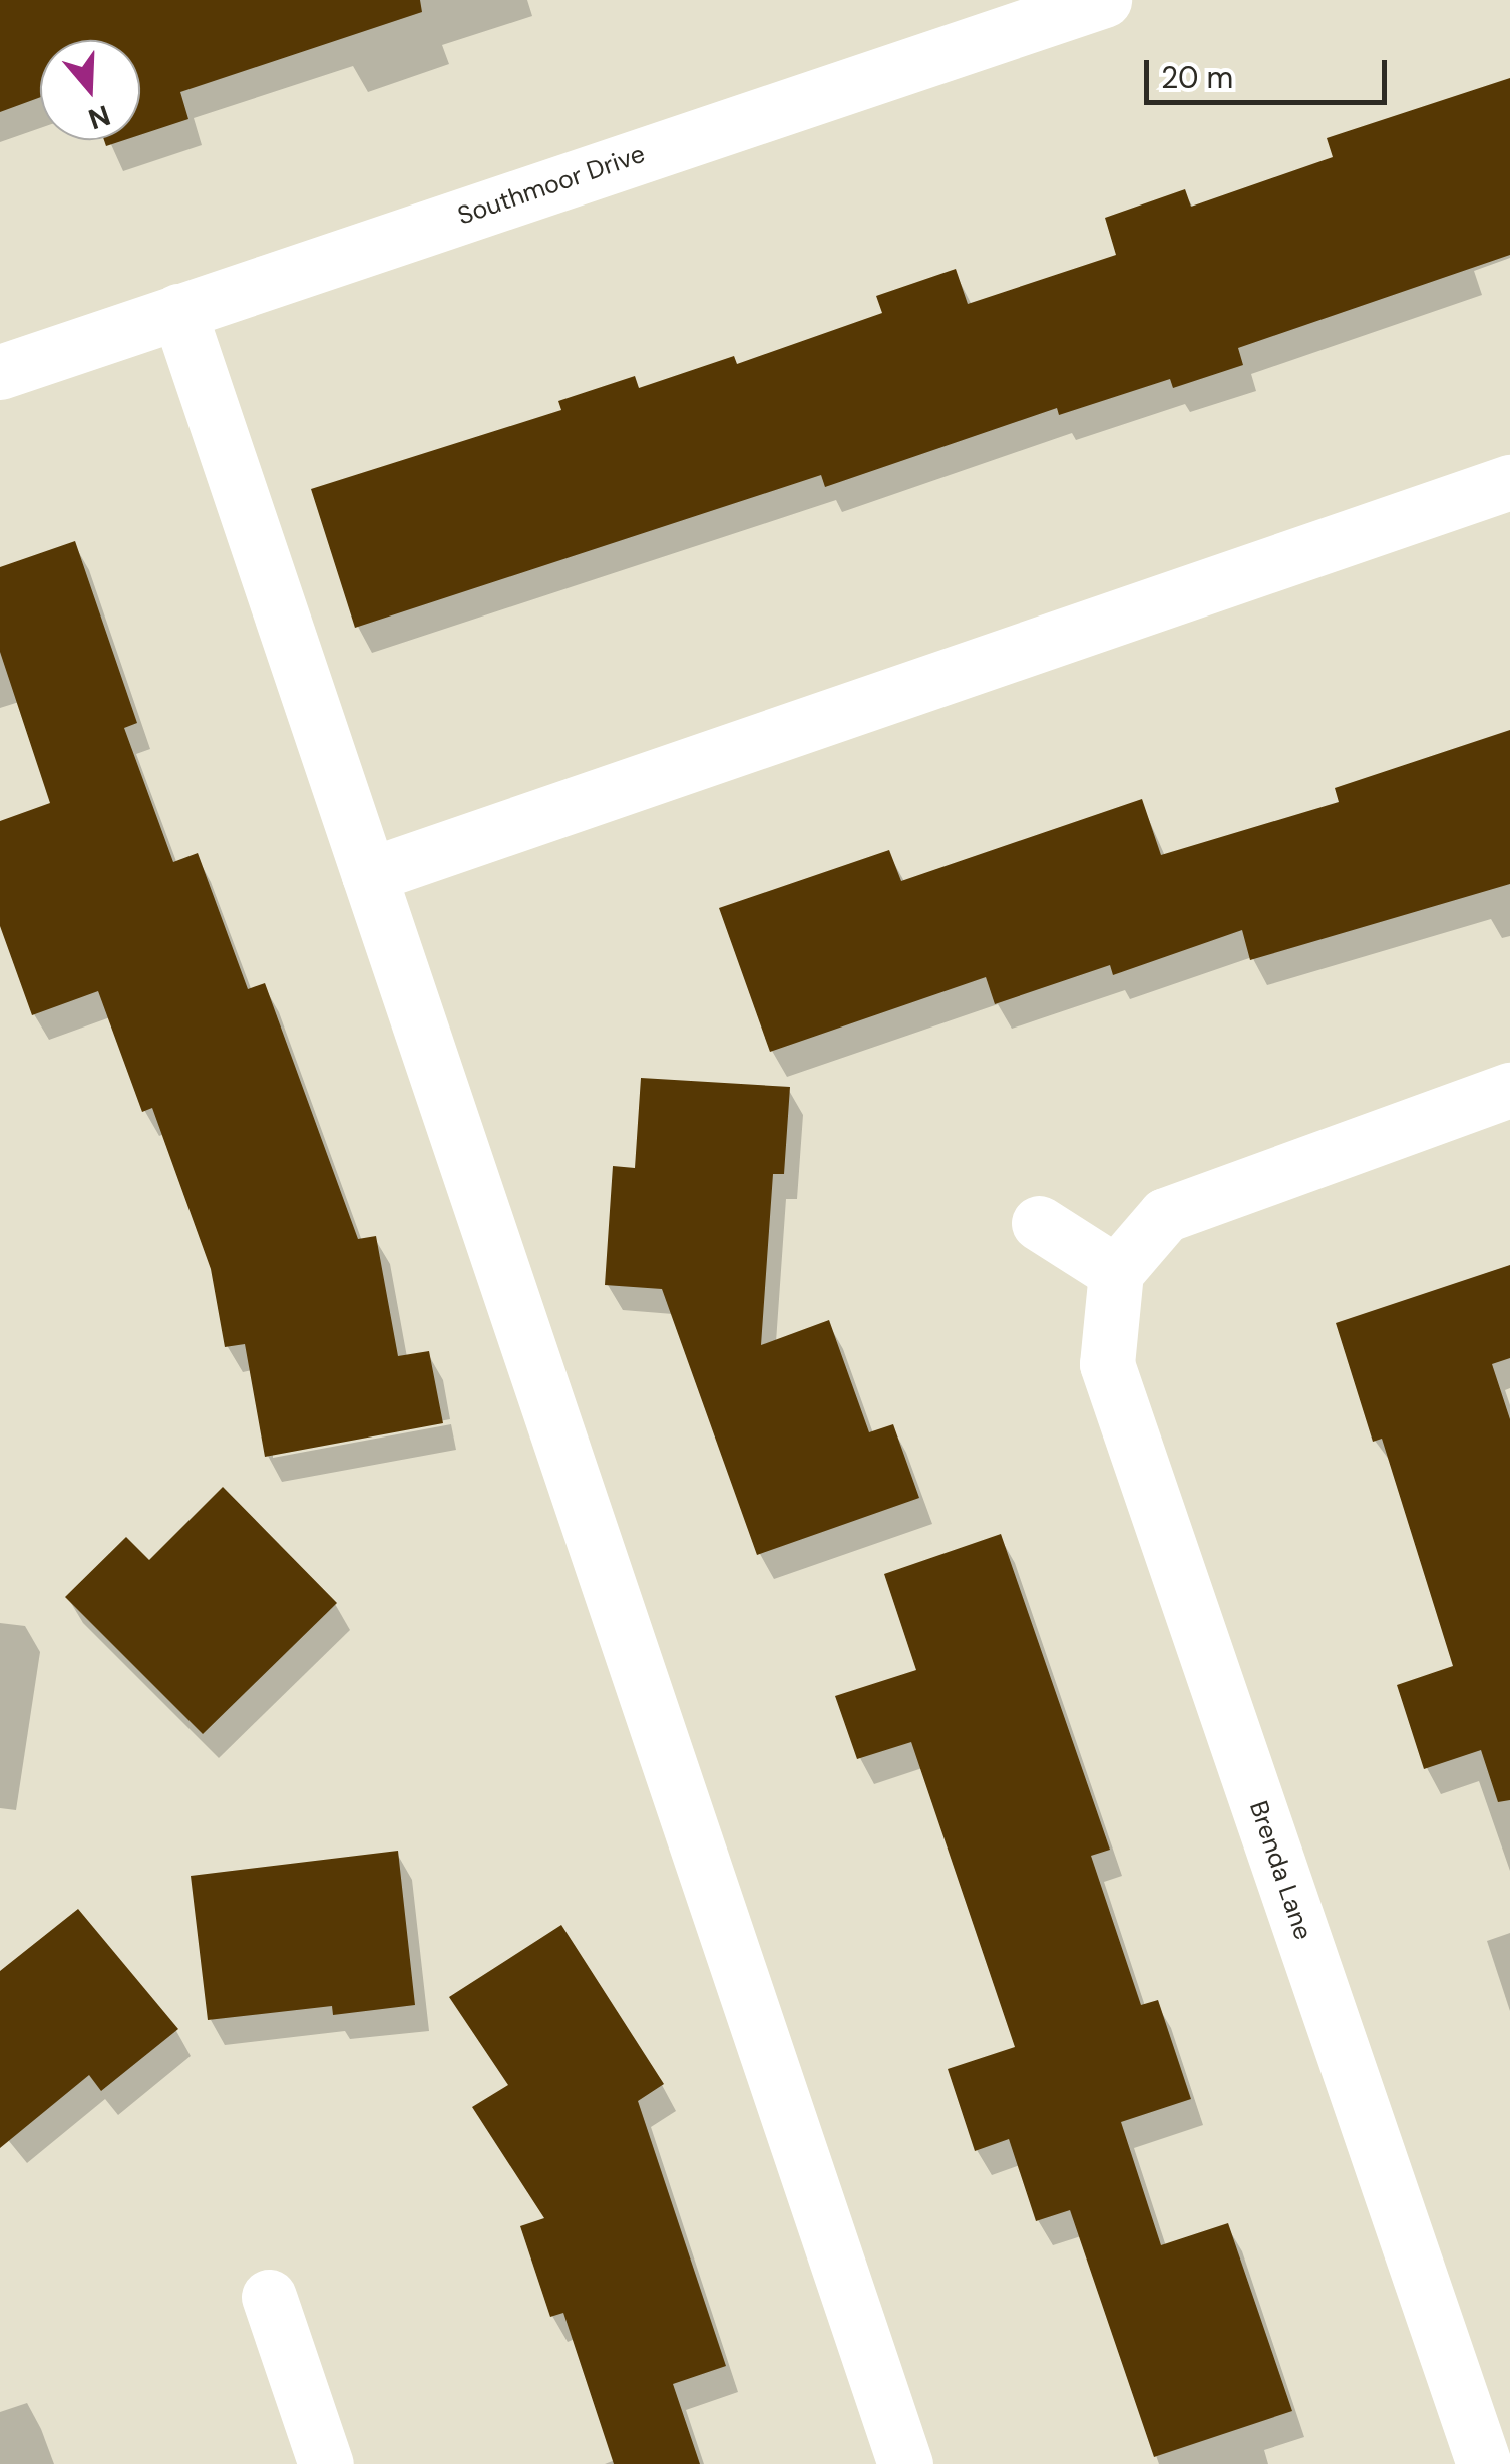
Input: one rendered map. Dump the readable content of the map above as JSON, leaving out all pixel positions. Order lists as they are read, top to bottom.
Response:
{
  "streets": {
    "street": ["Southmoor Drive", "Brenda Lane"]
  },
  "scale_bar": "20 m",
  "north": "bottom"
}
